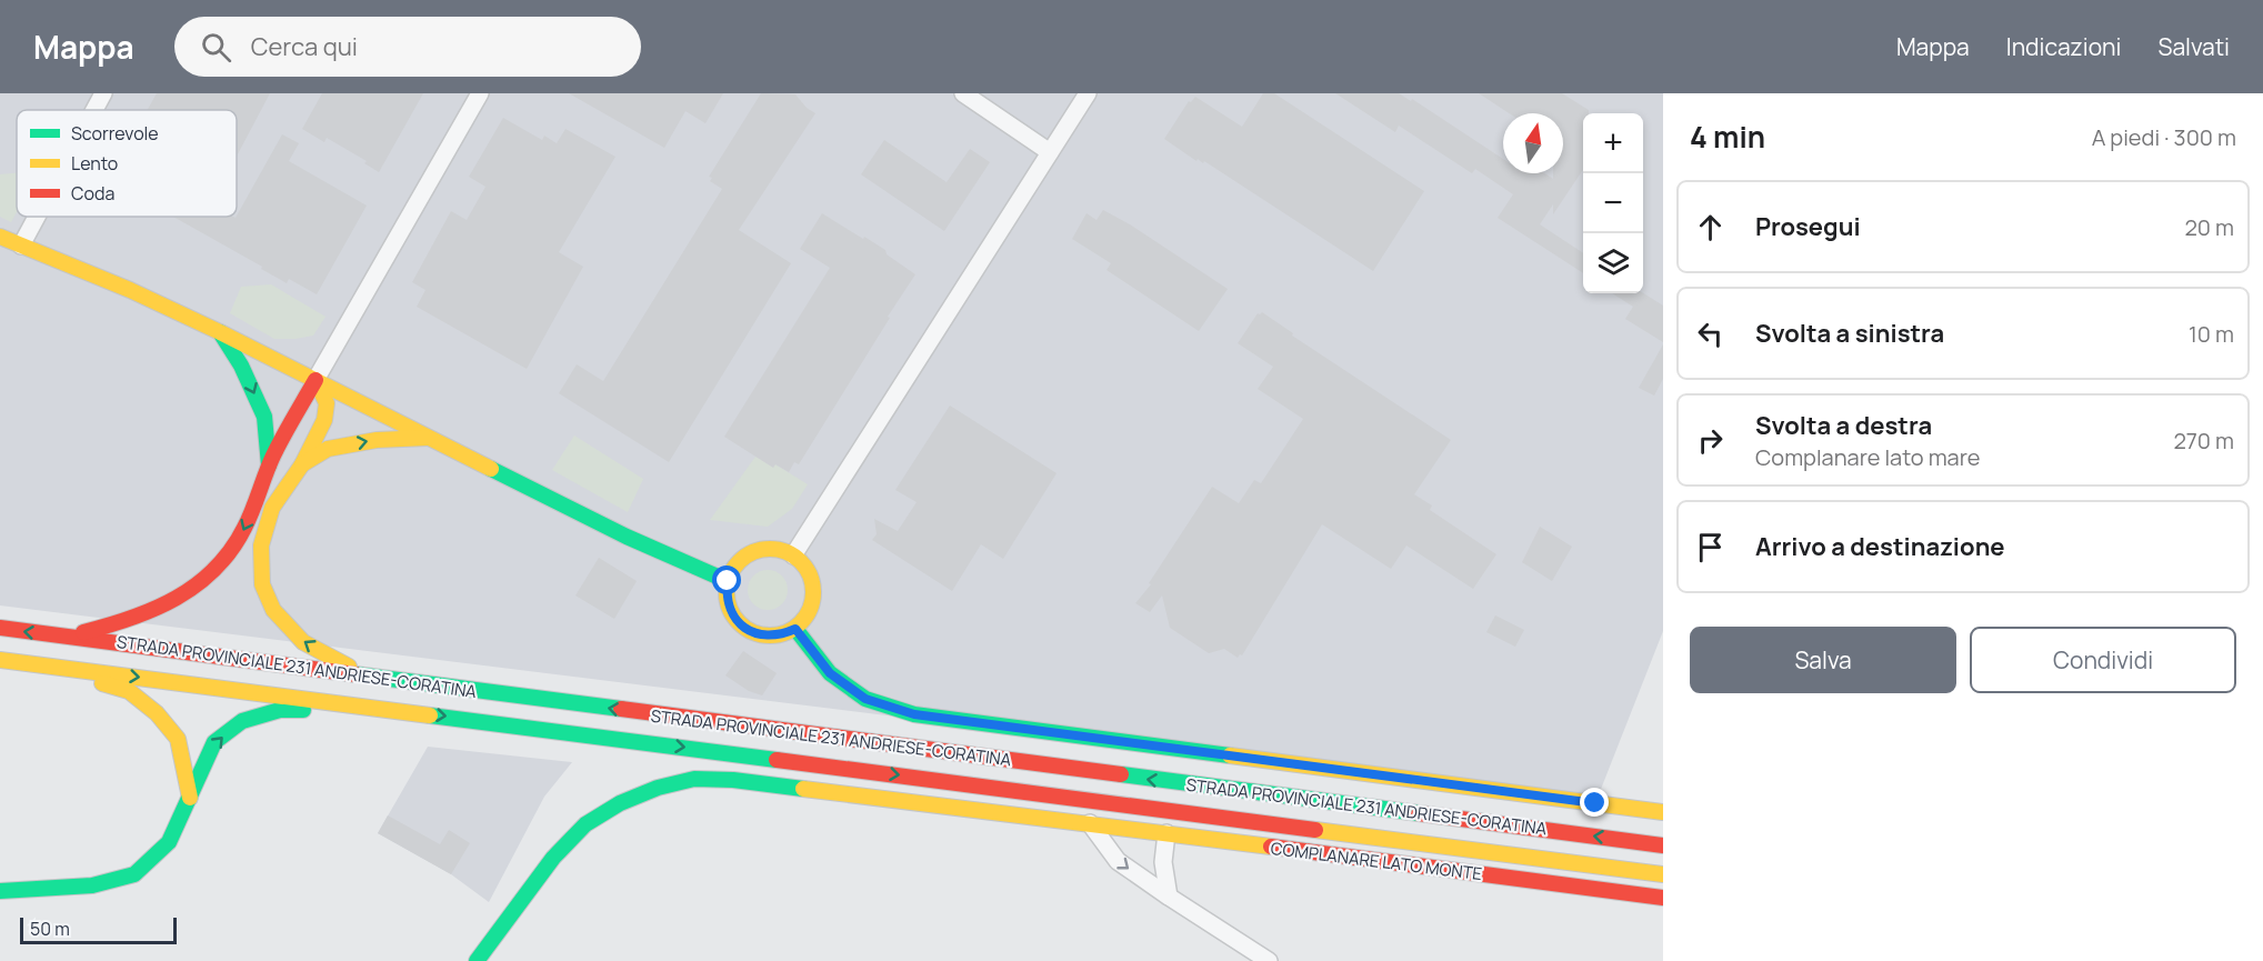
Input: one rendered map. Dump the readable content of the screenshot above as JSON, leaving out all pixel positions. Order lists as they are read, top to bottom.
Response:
{
  "streets": {
    "main road": ["STRADA PROVINCIALE 231 ANDRIESE-CORATINA", "COMPLANARE LATO MONTE"]
  },
  "legend": ["Scorrevole", "Lento", "Coda"],
  "scale_bar": "50 m",
  "north": "top",
  "page": {
    "header": "Mappa",
    "search": "Cerca qui",
    "nav": ["Mappa", "Indicazioni", "Salvati"],
    "heading": ["4 min", "A piedi · 300 m"],
    "map_buttons": ["+", "−"],
    "list": [
      ["Prosegui", "20 m"],
      ["Svolta a sinistra", "10 m"],
      ["Svolta a destra", "Complanare lato mare", "270 m"],
      "Arrivo a destinazione"
    ],
    "buttons": ["Salva", "Condividi"],
    "scale": "50 m"
  }
}
